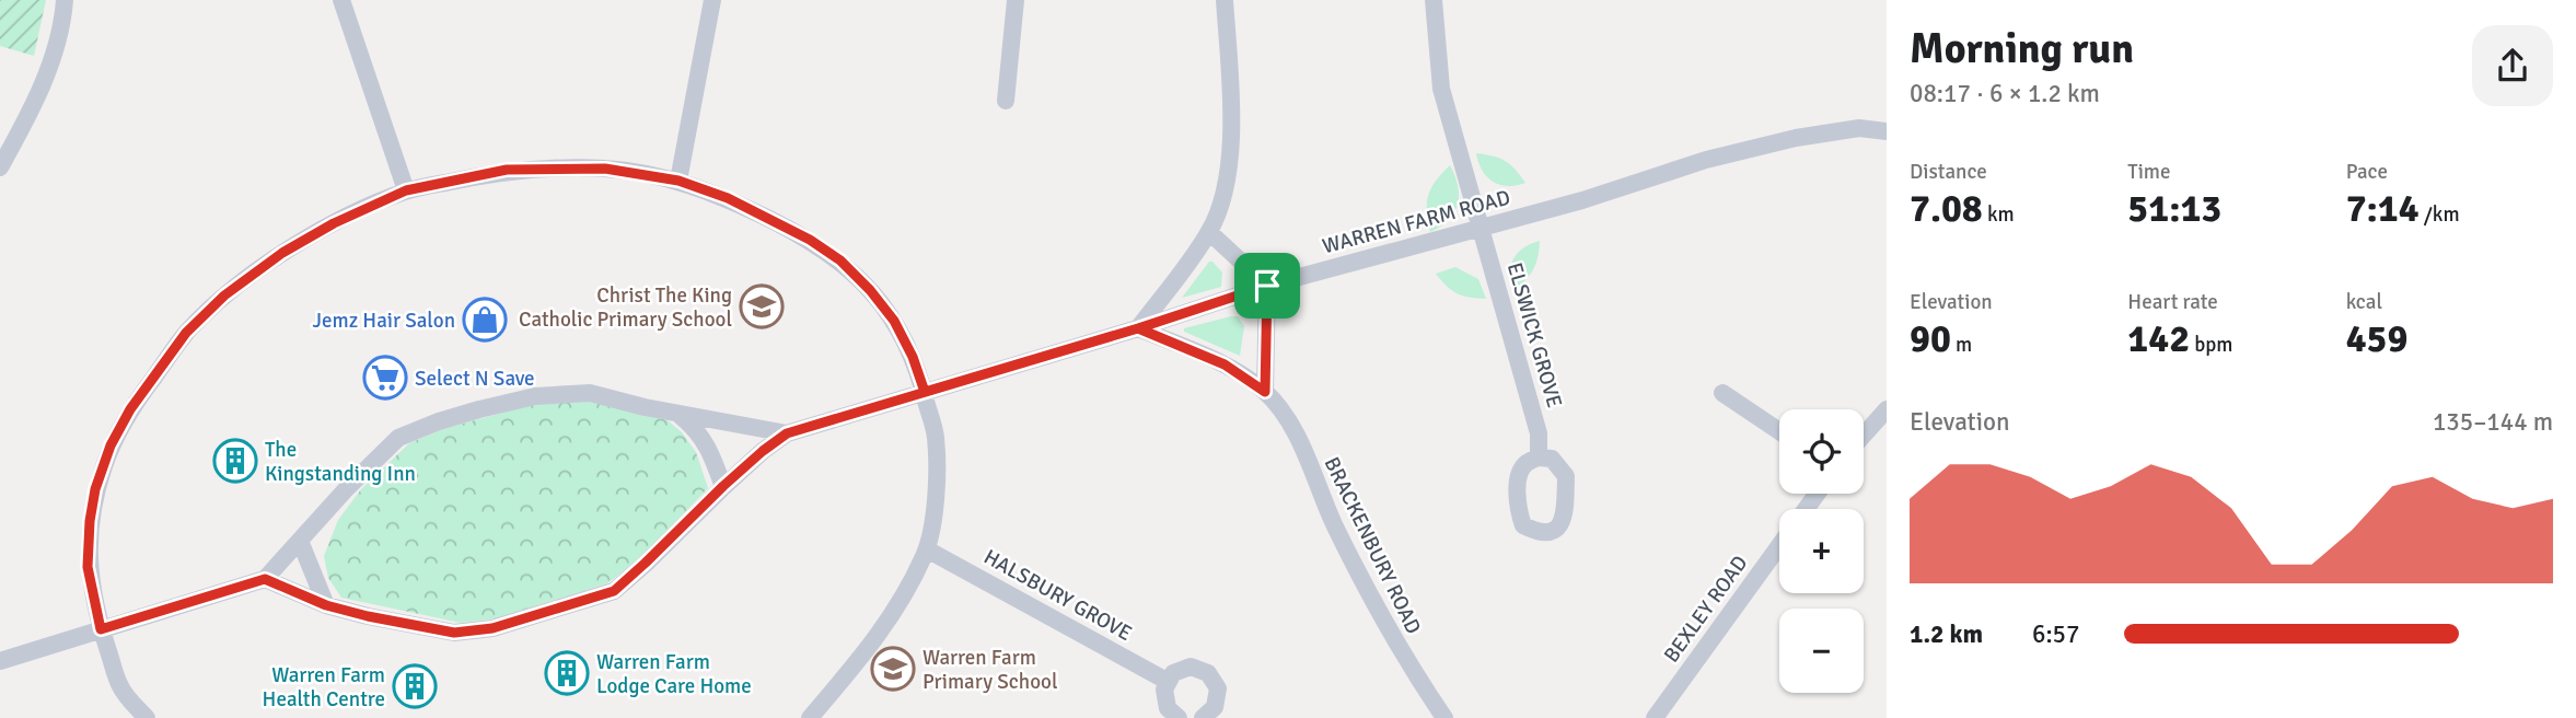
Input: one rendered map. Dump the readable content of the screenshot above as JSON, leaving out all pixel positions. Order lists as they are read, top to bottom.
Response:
{
  "streets": {
    "street": [
      "WARREN FARM ROAD",
      "ELSWICK GROVE",
      "BRACKENBURY ROAD",
      "HALSBURY GROVE",
      "BEXLEY ROAD"
    ]
  },
  "crossings": [
    ["WARREN FARM ROAD", "ELSWICK GROVE"],
    ["WARREN FARM ROAD", "BRACKENBURY ROAD"]
  ],
  "places": {
    "school or university": ["Christ The King Catholic Primary School", "Warren Farm Primary School"],
    "shop": ["Jemz Hair Salon"],
    "supermarket": ["Select N Save"],
    "building": ["The Kingstanding Inn", "Warren Farm Lodge Care Home", "Warren Farm Health Centre"]
  },
  "page": {
    "heading": ["Morning run", "08:17 · 6 × 1.2 km"],
    "stats": [
      ["Distance", "7.08 km"],
      ["Time", "51:13"],
      ["Pace", "7:14 /km"],
      ["Elevation", "90 m"],
      ["Heart rate", "142 bpm"],
      ["kcal", "459"]
    ],
    "chart": ["Elevation", "135–144 m"],
    "map_buttons": ["+", "−"],
    "list": [
      {
        "name": "1.2 km",
        "note": "6:57"
      }
    ]
  }
}
